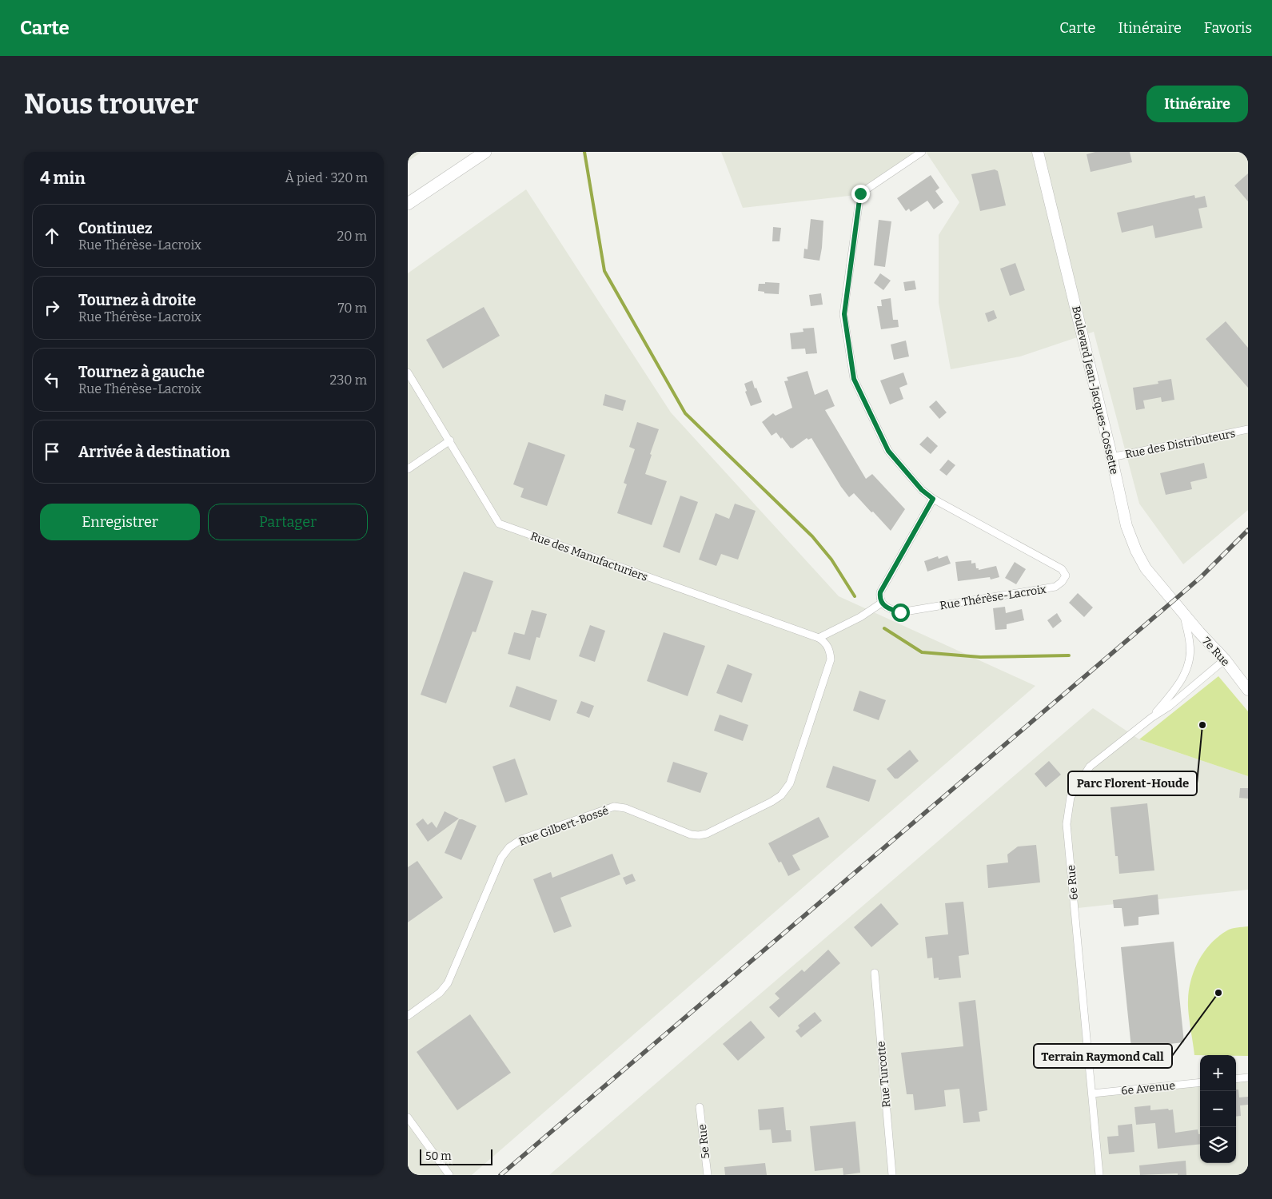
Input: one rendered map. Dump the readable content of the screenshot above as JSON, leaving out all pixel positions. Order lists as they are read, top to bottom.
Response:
{
  "streets": {
    "main road": ["Boulevard Jean-Jacques-Cossette", "7e Rue"],
    "street": [
      "Rue des Distributeurs",
      "Rue des Manufacturiers",
      "Rue Thérèse-Lacroix",
      "Rue Gilbert-Bossé",
      "6e Rue",
      "Rue Turcotte",
      "6e Avenue",
      "5e Rue"
    ]
  },
  "crossings": [
    ["Boulevard Jean-Jacques-Cossette", "Rue des Distributeurs"],
    ["Boulevard Jean-Jacques-Cossette", "7e Rue"],
    ["Rue des Manufacturiers", "Rue Gilbert-Bossé"],
    ["7e Rue", "6e Rue"],
    ["6e Rue", "6e Avenue"]
  ],
  "places": ["Parc Florent-Houde", "Terrain Raymond Call"],
  "scale_bar": "50 m",
  "page": {
    "header": "Carte",
    "nav": ["Carte", "Itinéraire", "Favoris"],
    "buttons": [
      "Itinéraire",
      ["Enregistrer", "Partager"]
    ],
    "title": "Nous trouver",
    "heading": ["4 min", "À pied · 320 m"],
    "list": [
      ["Continuez", "Rue Thérèse-Lacroix", "20 m"],
      ["Tournez à droite", "Rue Thérèse-Lacroix", "70 m"],
      ["Tournez à gauche", "Rue Thérèse-Lacroix", "230 m"],
      "Arrivée à destination"
    ],
    "map_buttons": ["+", "−"],
    "scale": "50 m"
  }
}
